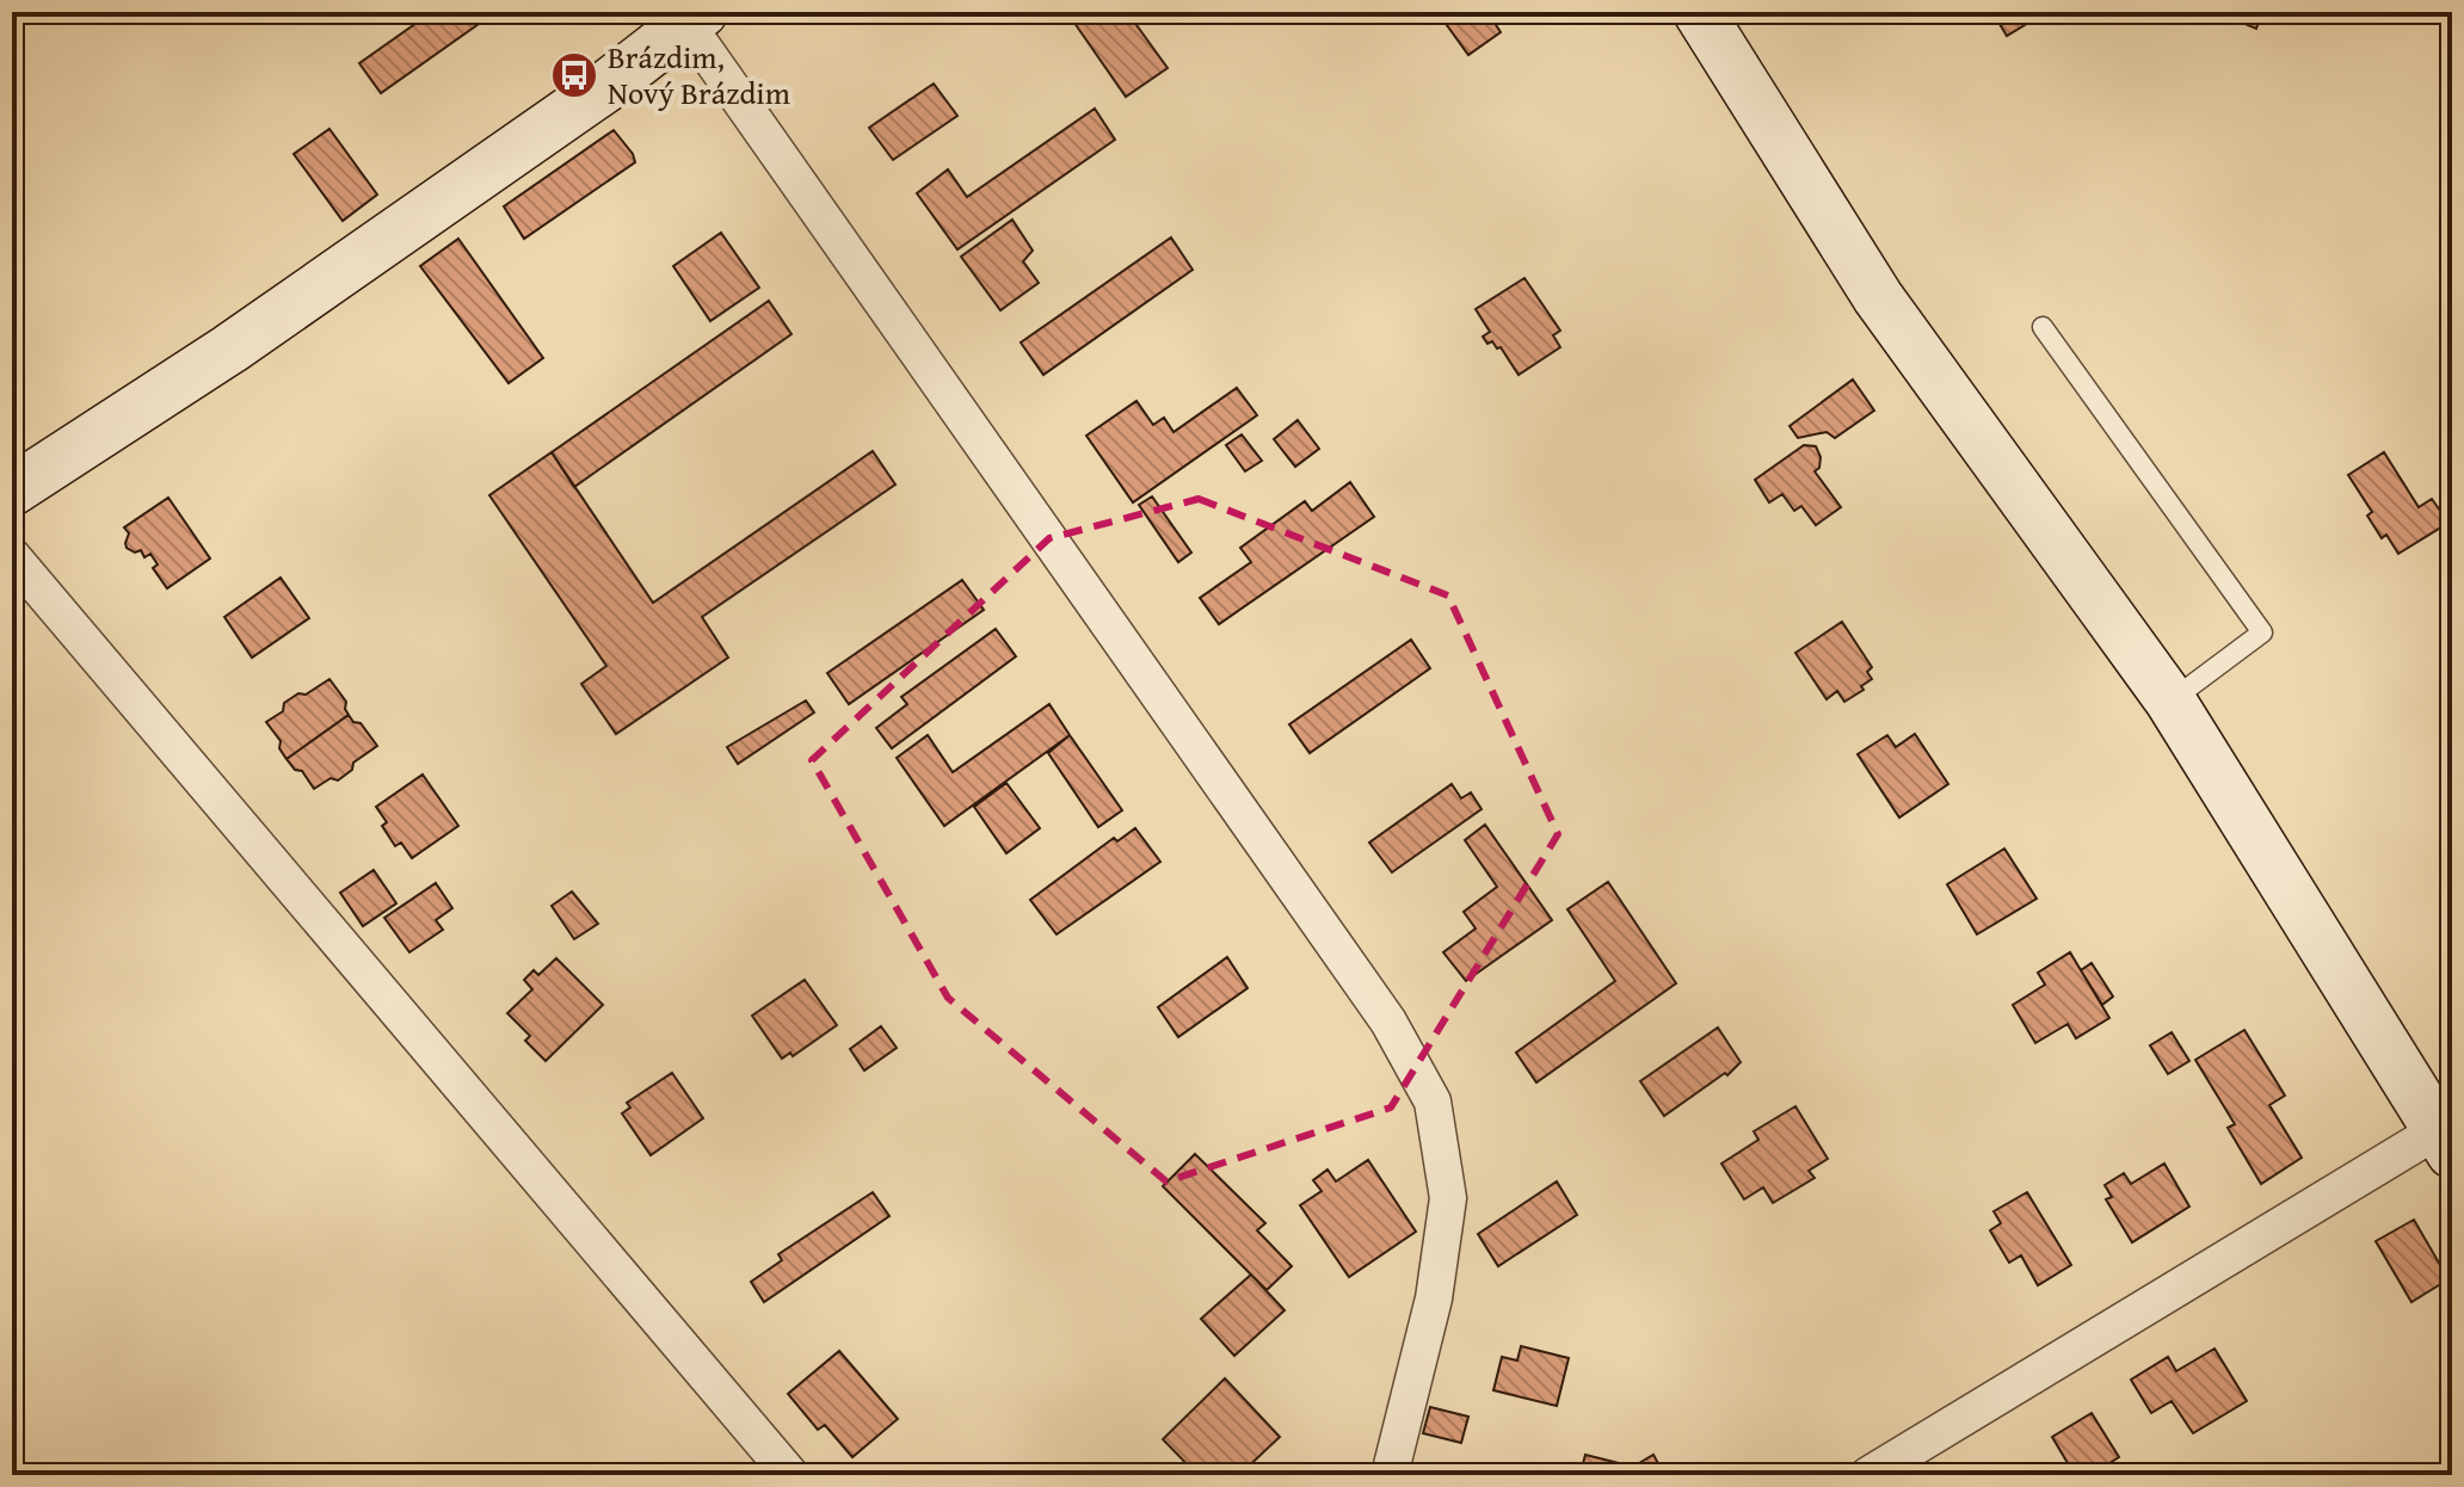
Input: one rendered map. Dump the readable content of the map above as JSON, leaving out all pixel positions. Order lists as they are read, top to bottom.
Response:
{
  "places": {
    "bus stop": ["Brázdim, Nový Brázdim"]
  }
}
